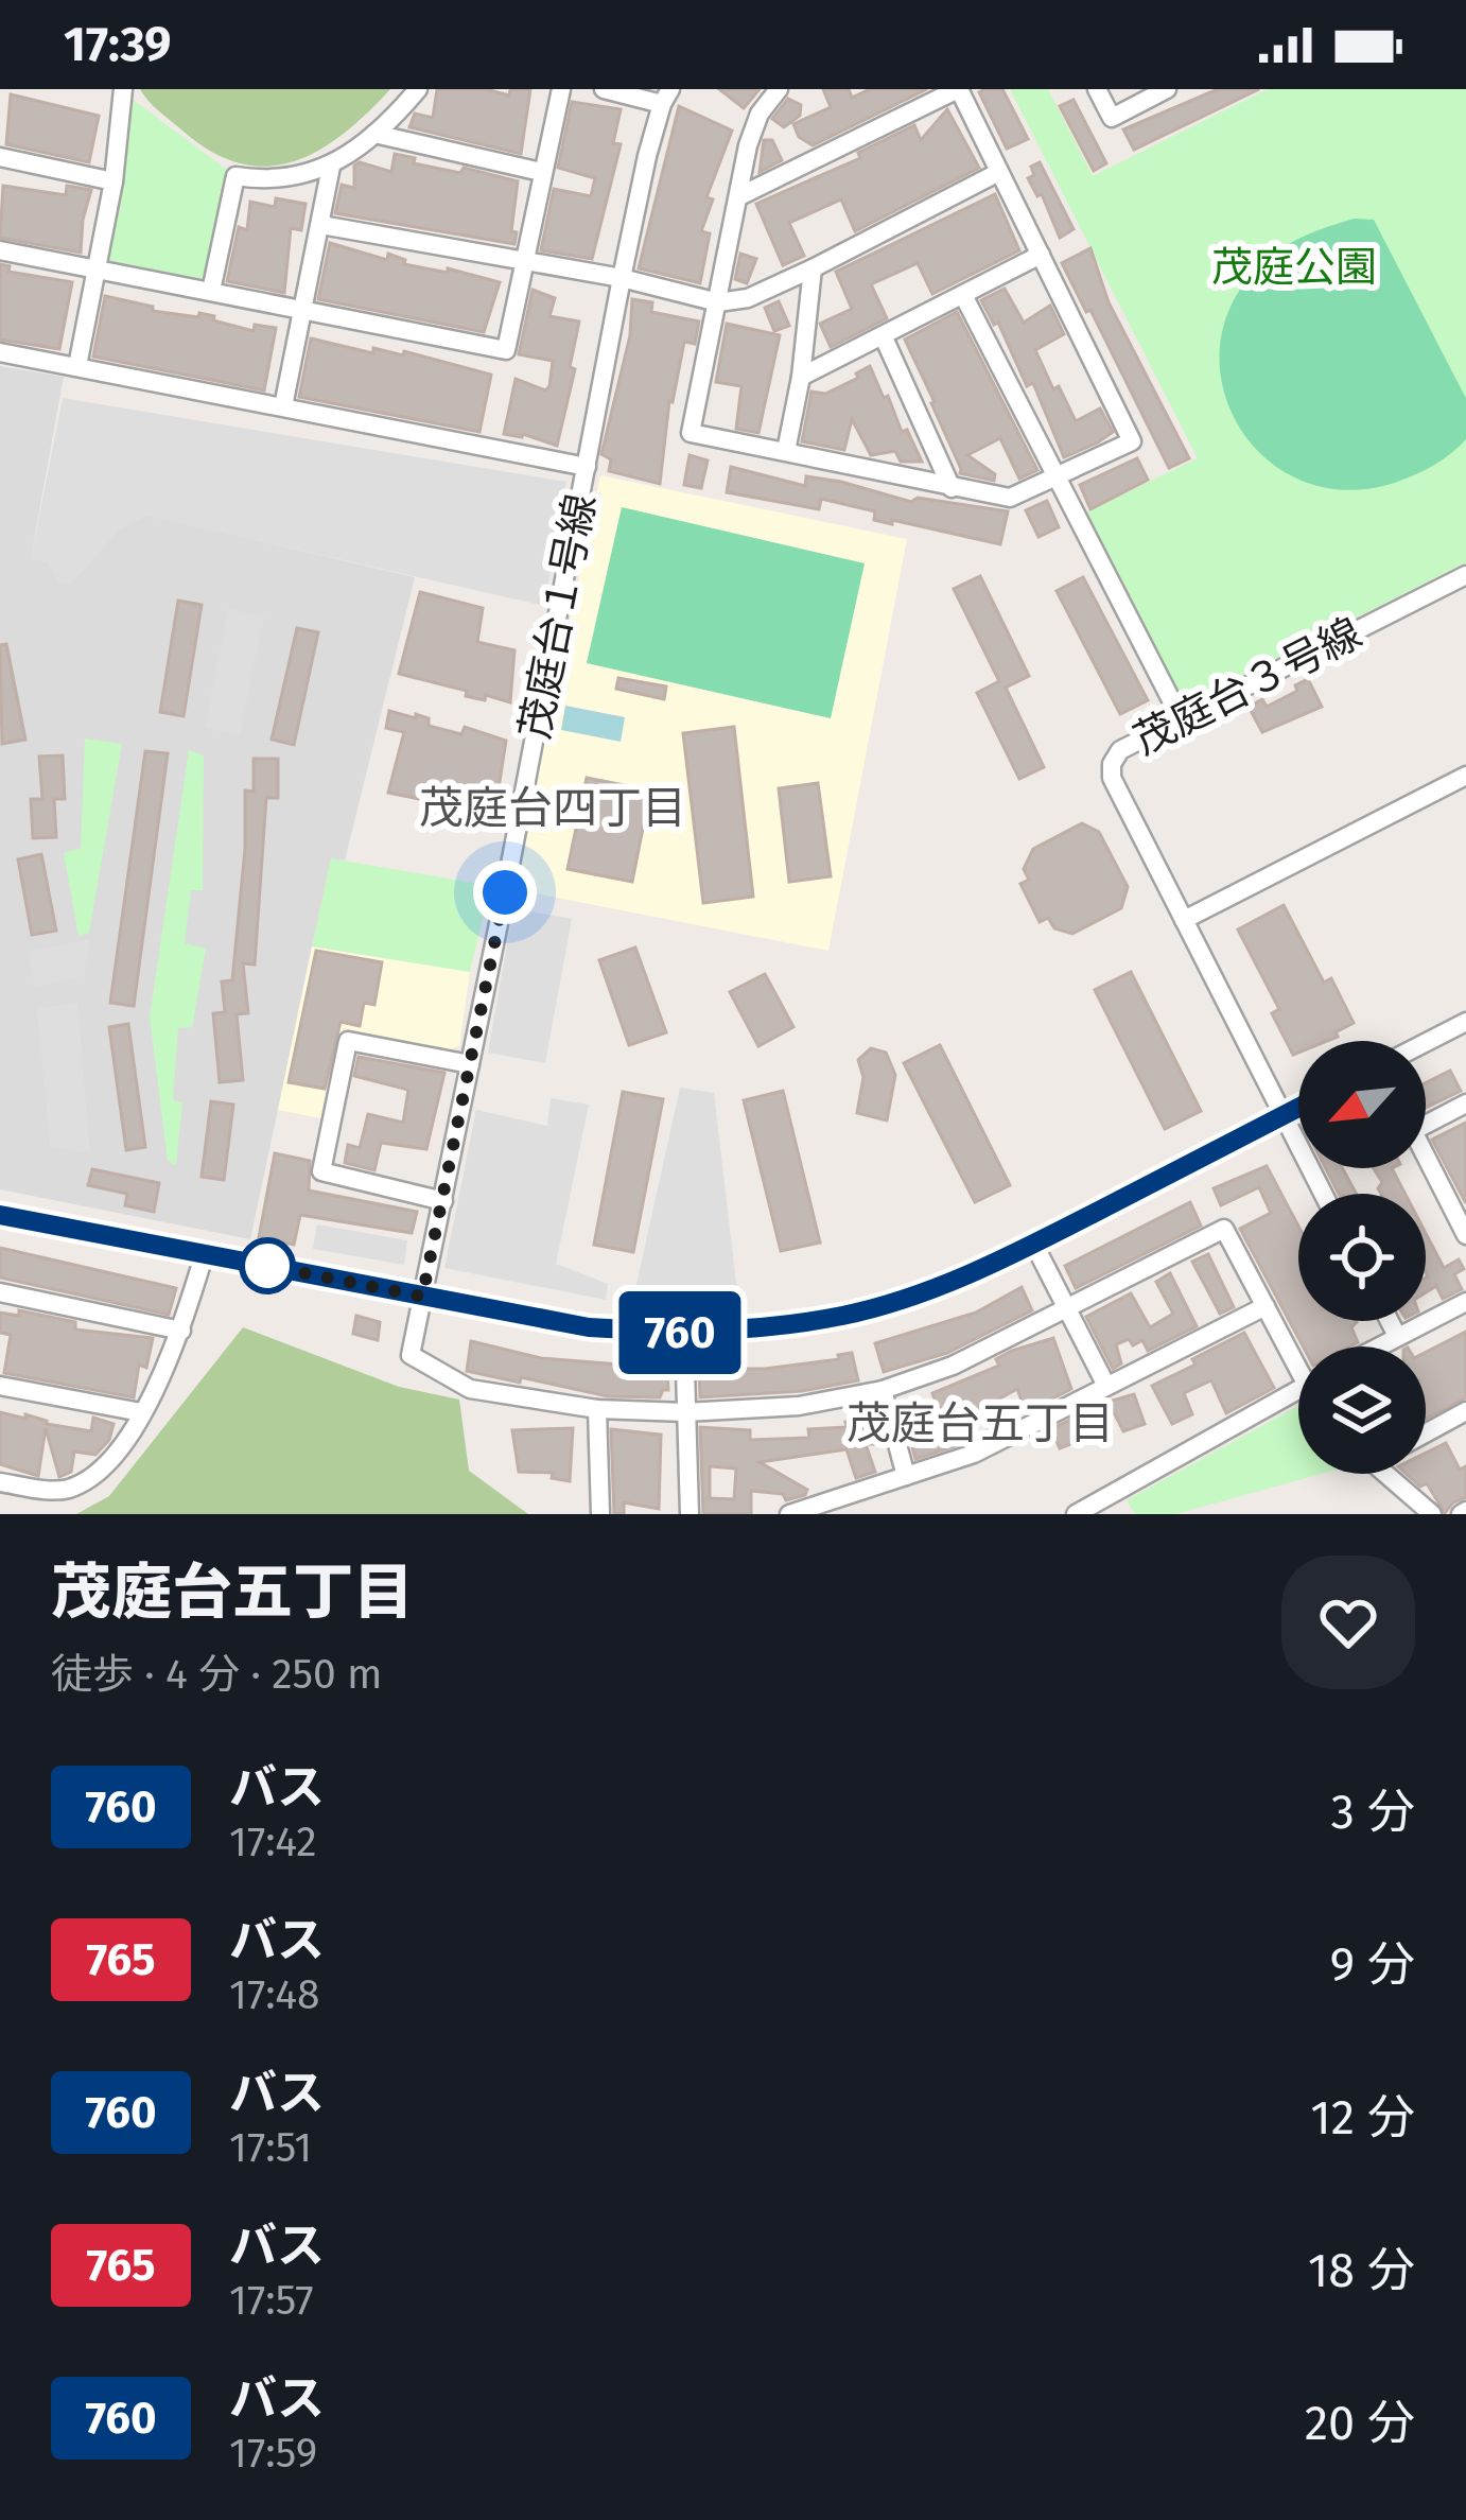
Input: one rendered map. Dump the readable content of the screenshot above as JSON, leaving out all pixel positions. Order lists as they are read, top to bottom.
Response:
{
  "streets": {
    "street": ["茂庭台１号線", "茂庭台３号線"]
  },
  "districts": ["茂庭台四丁目", "茂庭台五丁目"],
  "parks": ["茂庭公園"],
  "lines": ["bus line 760"],
  "north": "bottom left",
  "page": {
    "status": "17:39",
    "on_map": "760",
    "heading": ["茂庭台五丁目", "徒歩 · 4 分 · 250 m"],
    "list": [
      {
        "mark": "760",
        "name": "バス",
        "note": "17:42",
        "value": "3 分"
      },
      {
        "mark": "765",
        "name": "バス",
        "note": "17:48",
        "value": "9 分"
      },
      {
        "mark": "760",
        "name": "バス",
        "note": "17:51",
        "value": "12 分"
      },
      {
        "mark": "765",
        "name": "バス",
        "note": "17:57",
        "value": "18 分"
      },
      {
        "mark": "760",
        "name": "バス",
        "note": "17:59",
        "value": "20 分"
      }
    ]
  }
}
